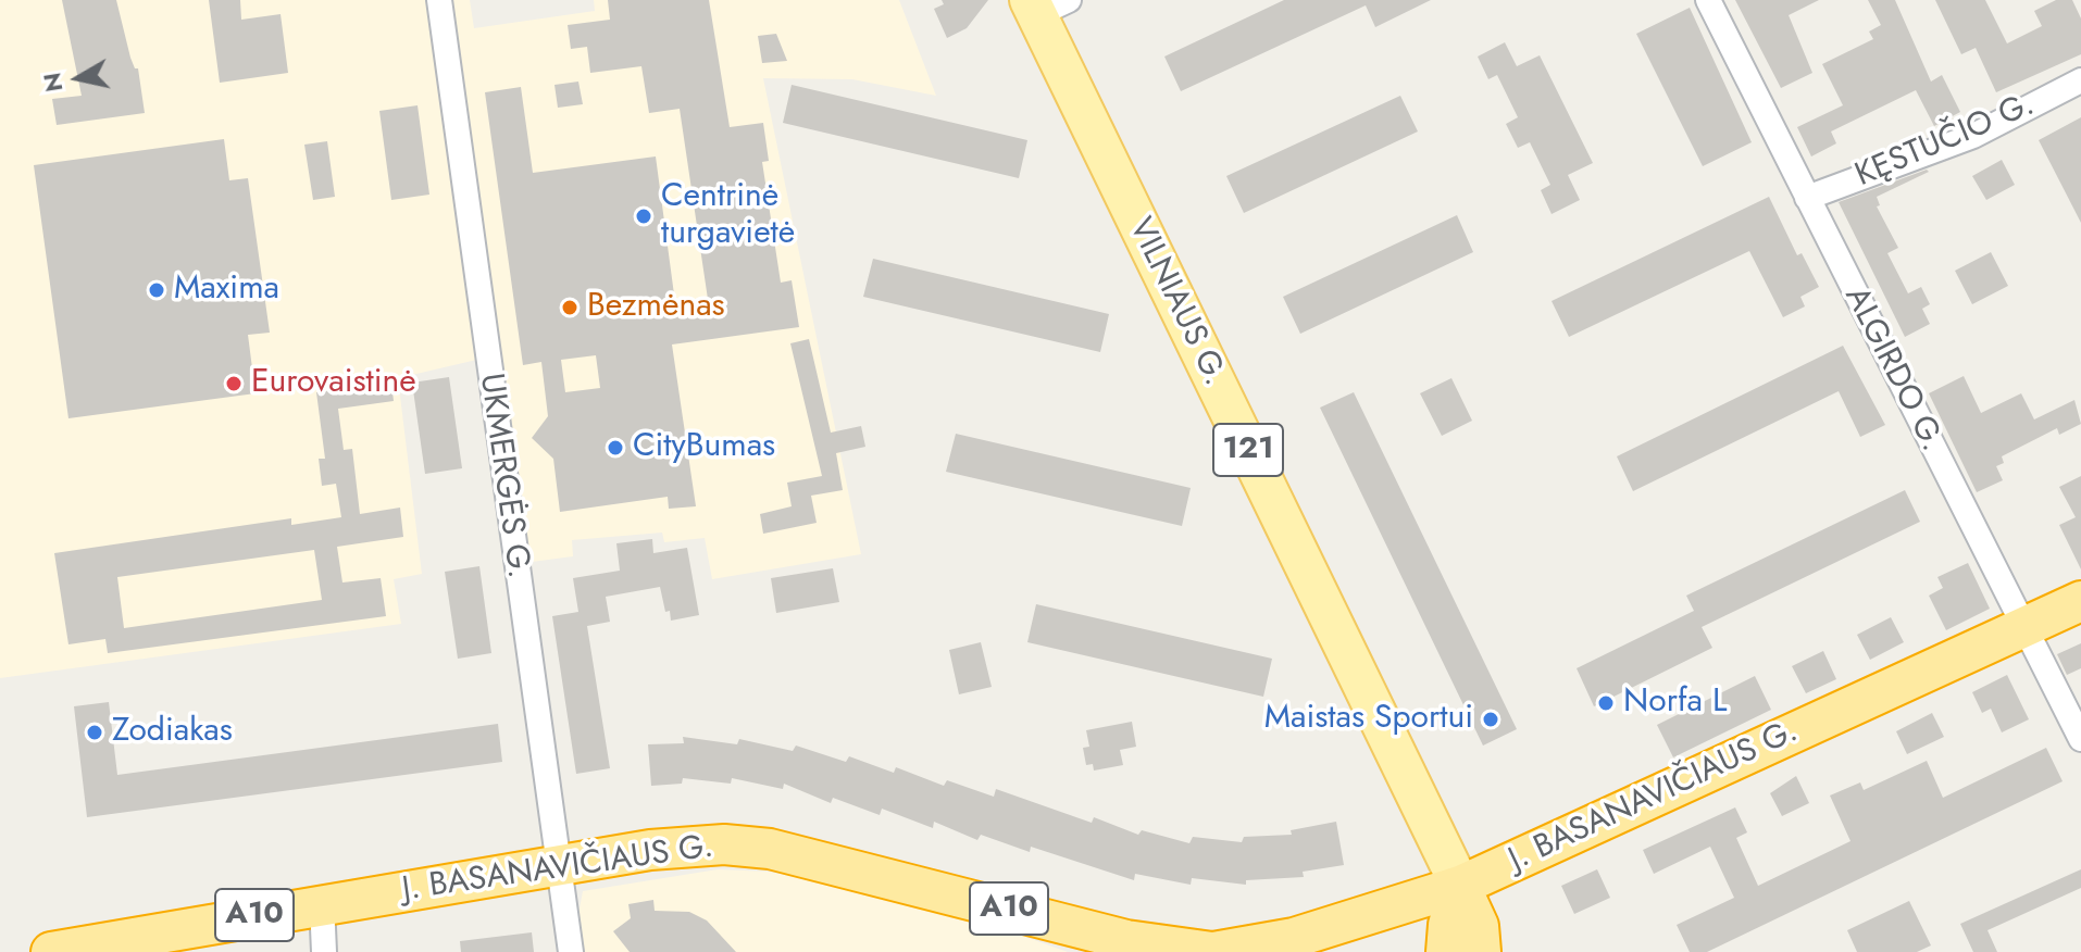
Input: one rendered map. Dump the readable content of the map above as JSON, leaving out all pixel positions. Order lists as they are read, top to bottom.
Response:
{
  "streets": {
    "highway": ["VILNIAUS G.", "J. BASANAVIČIAUS G.", "A10"],
    "main road": ["121"],
    "street": ["KĘSTUČIO G.", "ALGIRDO G.", "UKMERGĖS G."]
  },
  "crossings": [
    ["KĘSTUČIO G.", "ALGIRDO G."],
    ["VILNIAUS G.", "J. BASANAVIČIAUS G."],
    ["ALGIRDO G.", "J. BASANAVIČIAUS G."],
    ["UKMERGĖS G.", "J. BASANAVIČIAUS G."]
  ],
  "places": [
    "Centrinė turgavietė",
    "Maxima",
    "Bezmėnas",
    "Eurovaistinė",
    "CityBumas",
    "Norfa L",
    "Maistas Sportui",
    "Zodiakas"
  ],
  "north": "left"
}
